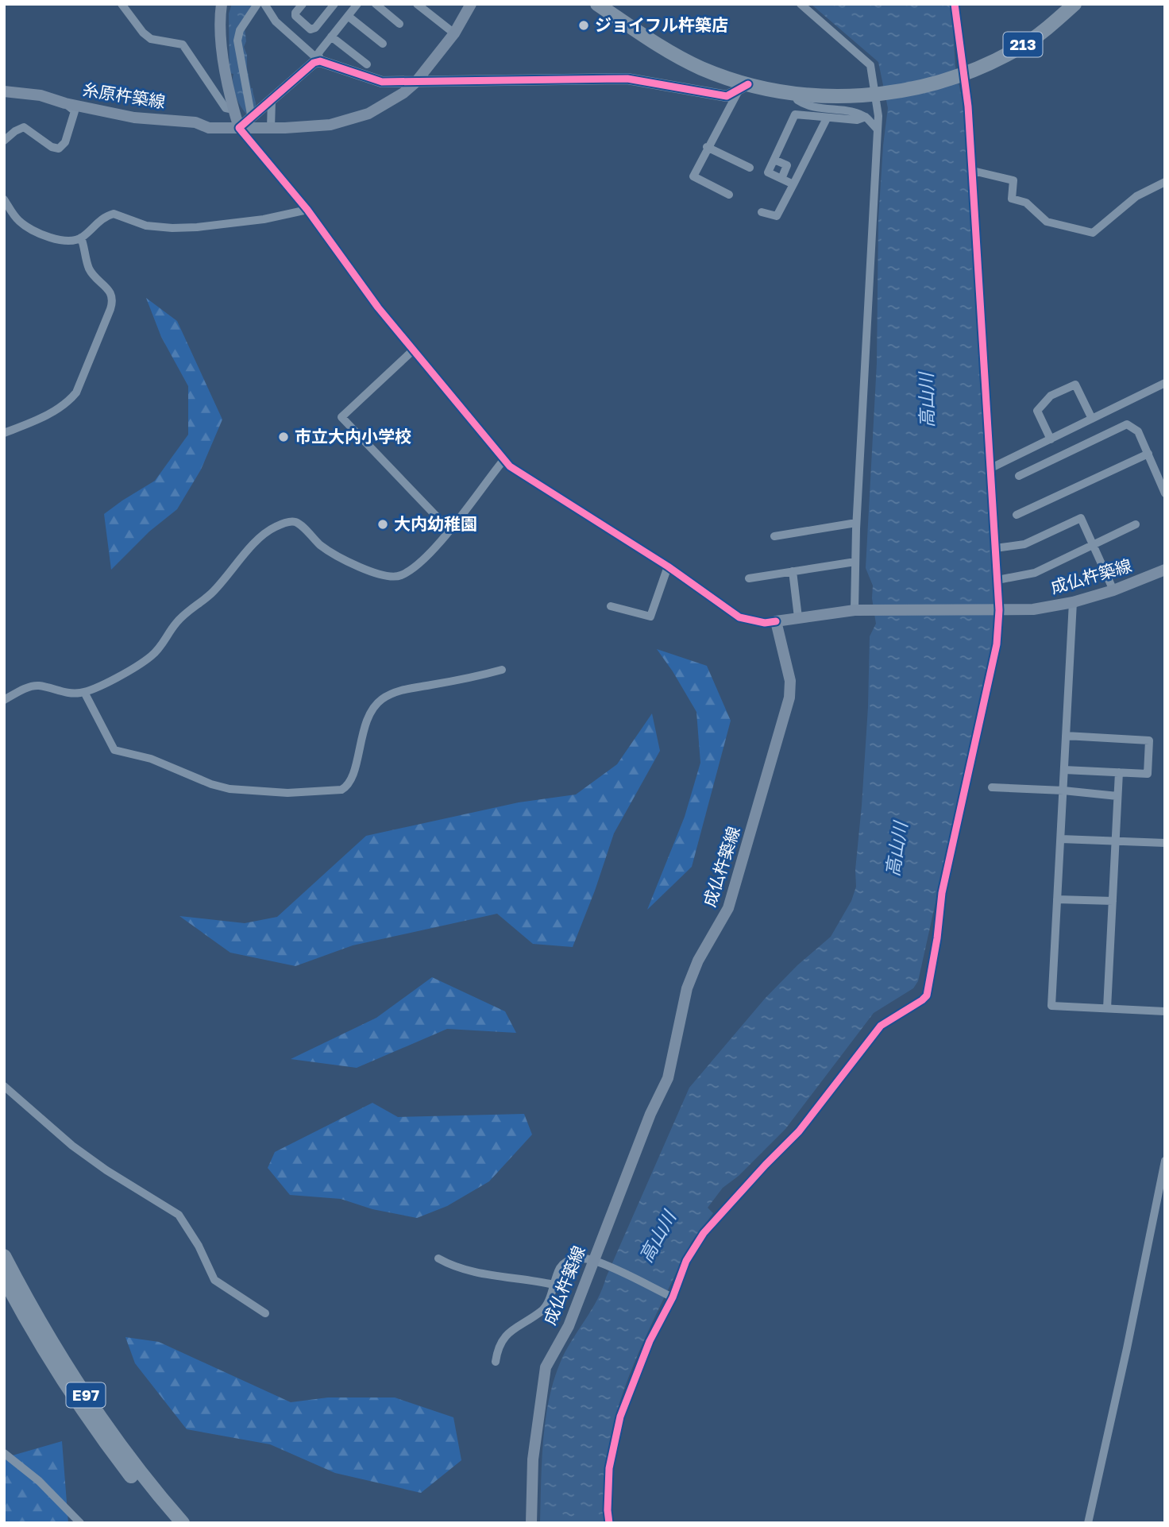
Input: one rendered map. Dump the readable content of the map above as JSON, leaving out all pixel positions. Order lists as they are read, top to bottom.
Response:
{
  "streets": {
    "highway": ["213", "E97"],
    "main road": ["糸原杵築線", "成仏杵築線"]
  },
  "water": ["高山川"],
  "places": ["ジョイフル杵築店", "市立大内小学校", "大内幼稚園"]
}
